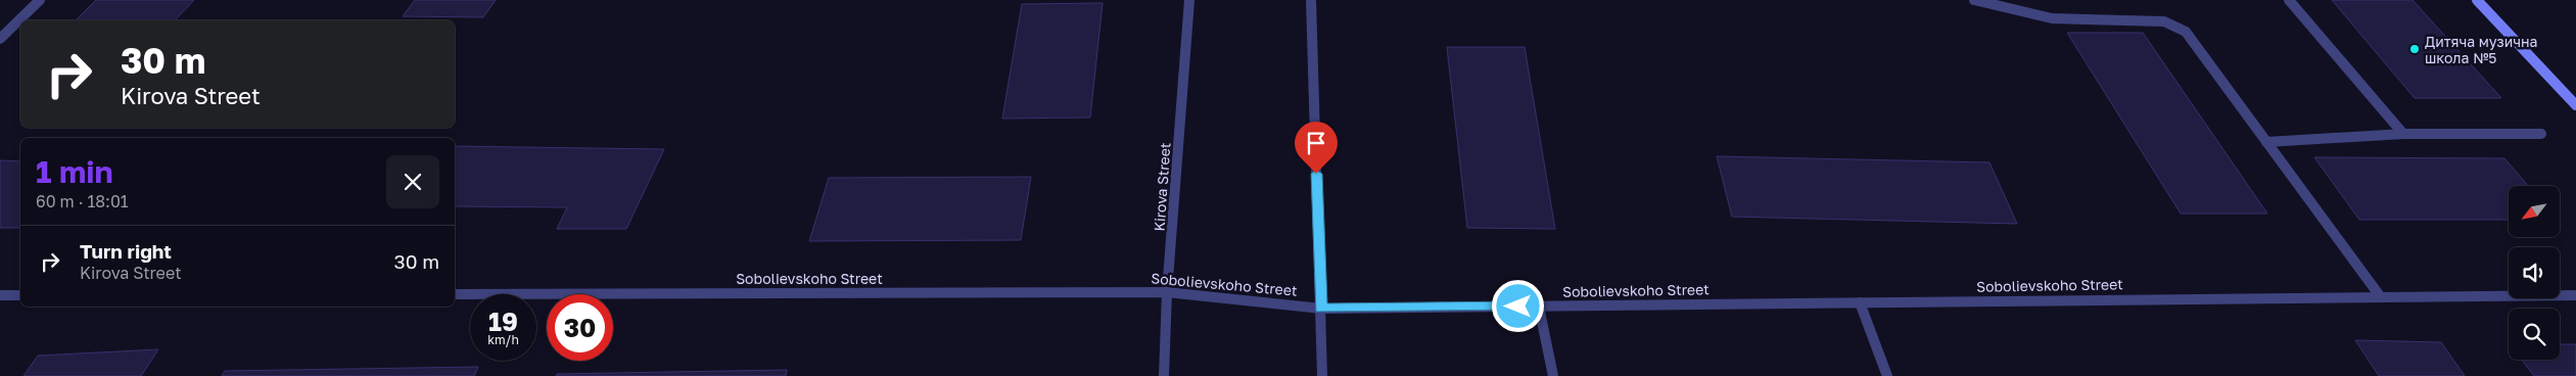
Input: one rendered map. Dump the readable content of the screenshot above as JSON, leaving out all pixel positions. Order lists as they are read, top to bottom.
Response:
{
  "streets": {
    "street": ["Kirova Street", "Sobolievskoho Street"]
  },
  "crossings": [
    ["Kirova Street", "Sobolievskoho Street"]
  ],
  "places": ["Дитяча музична школа №5"],
  "north": "bottom left",
  "page": {
    "turn": ["30 m", "Kirova Street"],
    "heading": ["1 min", "60 m · 18:01"],
    "list": [
      {
        "name": "Turn right",
        "note": "Kirova Street",
        "value": "30 m"
      }
    ],
    "speed": "19 km/h",
    "limit": "30"
  }
}
